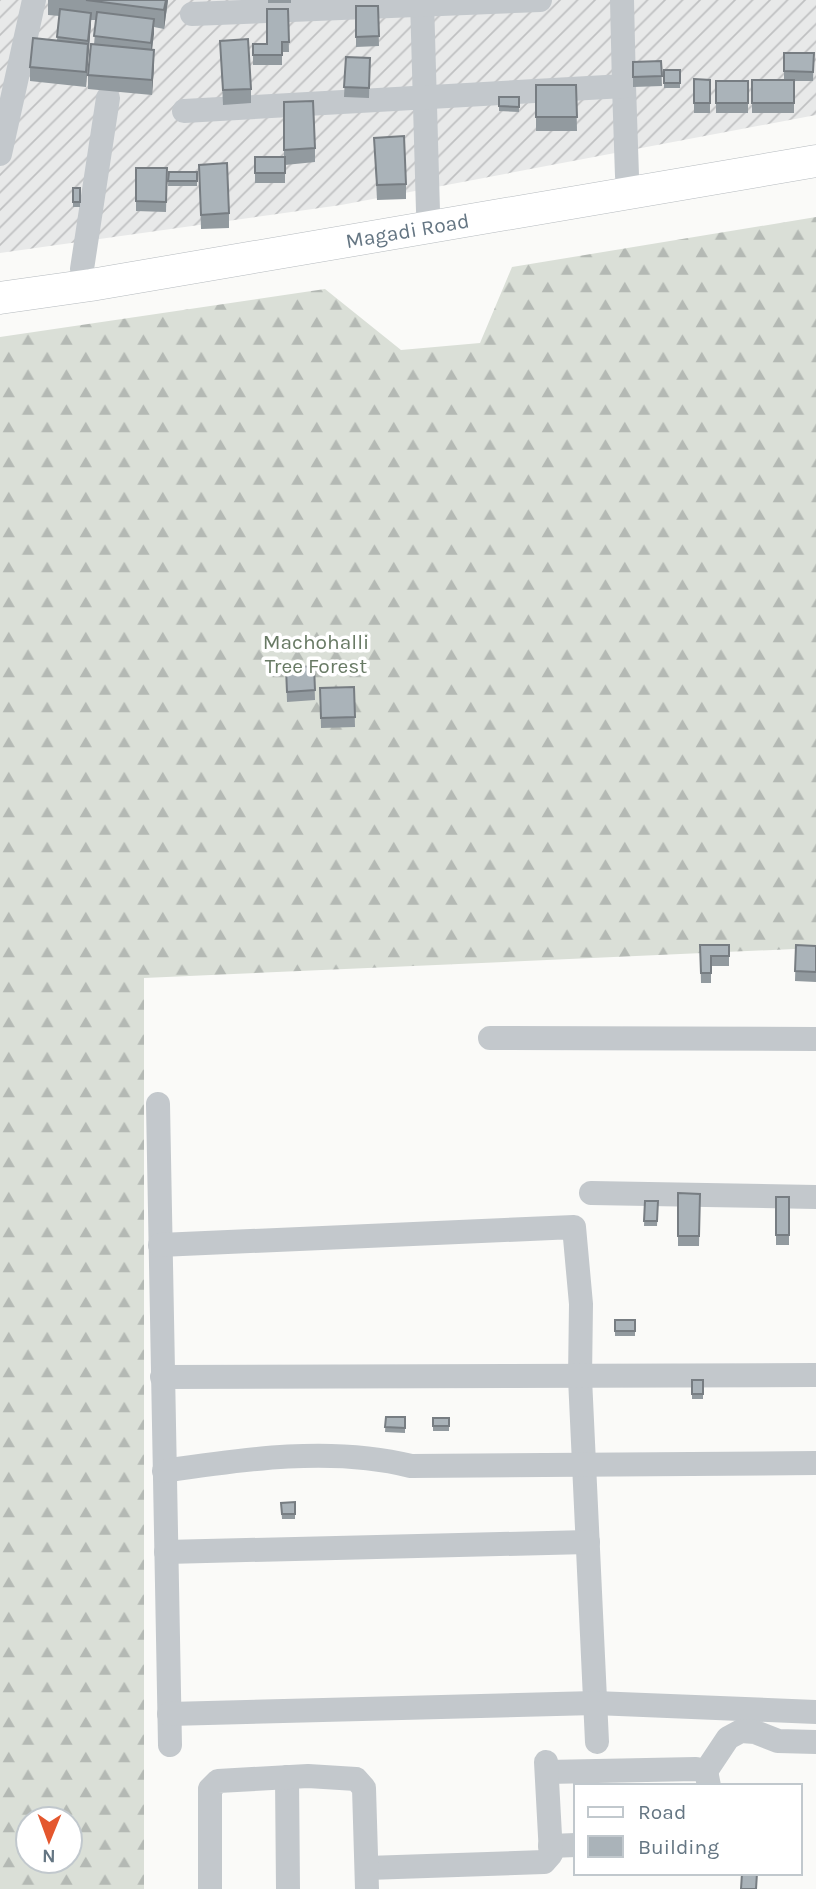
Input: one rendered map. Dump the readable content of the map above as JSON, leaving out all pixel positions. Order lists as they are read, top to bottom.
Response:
{
  "streets": {
    "main road": ["Magadi Road"]
  },
  "parks": ["Machohalli Tree Forest"],
  "legend": ["Road", "Building"],
  "north": "bottom"
}
